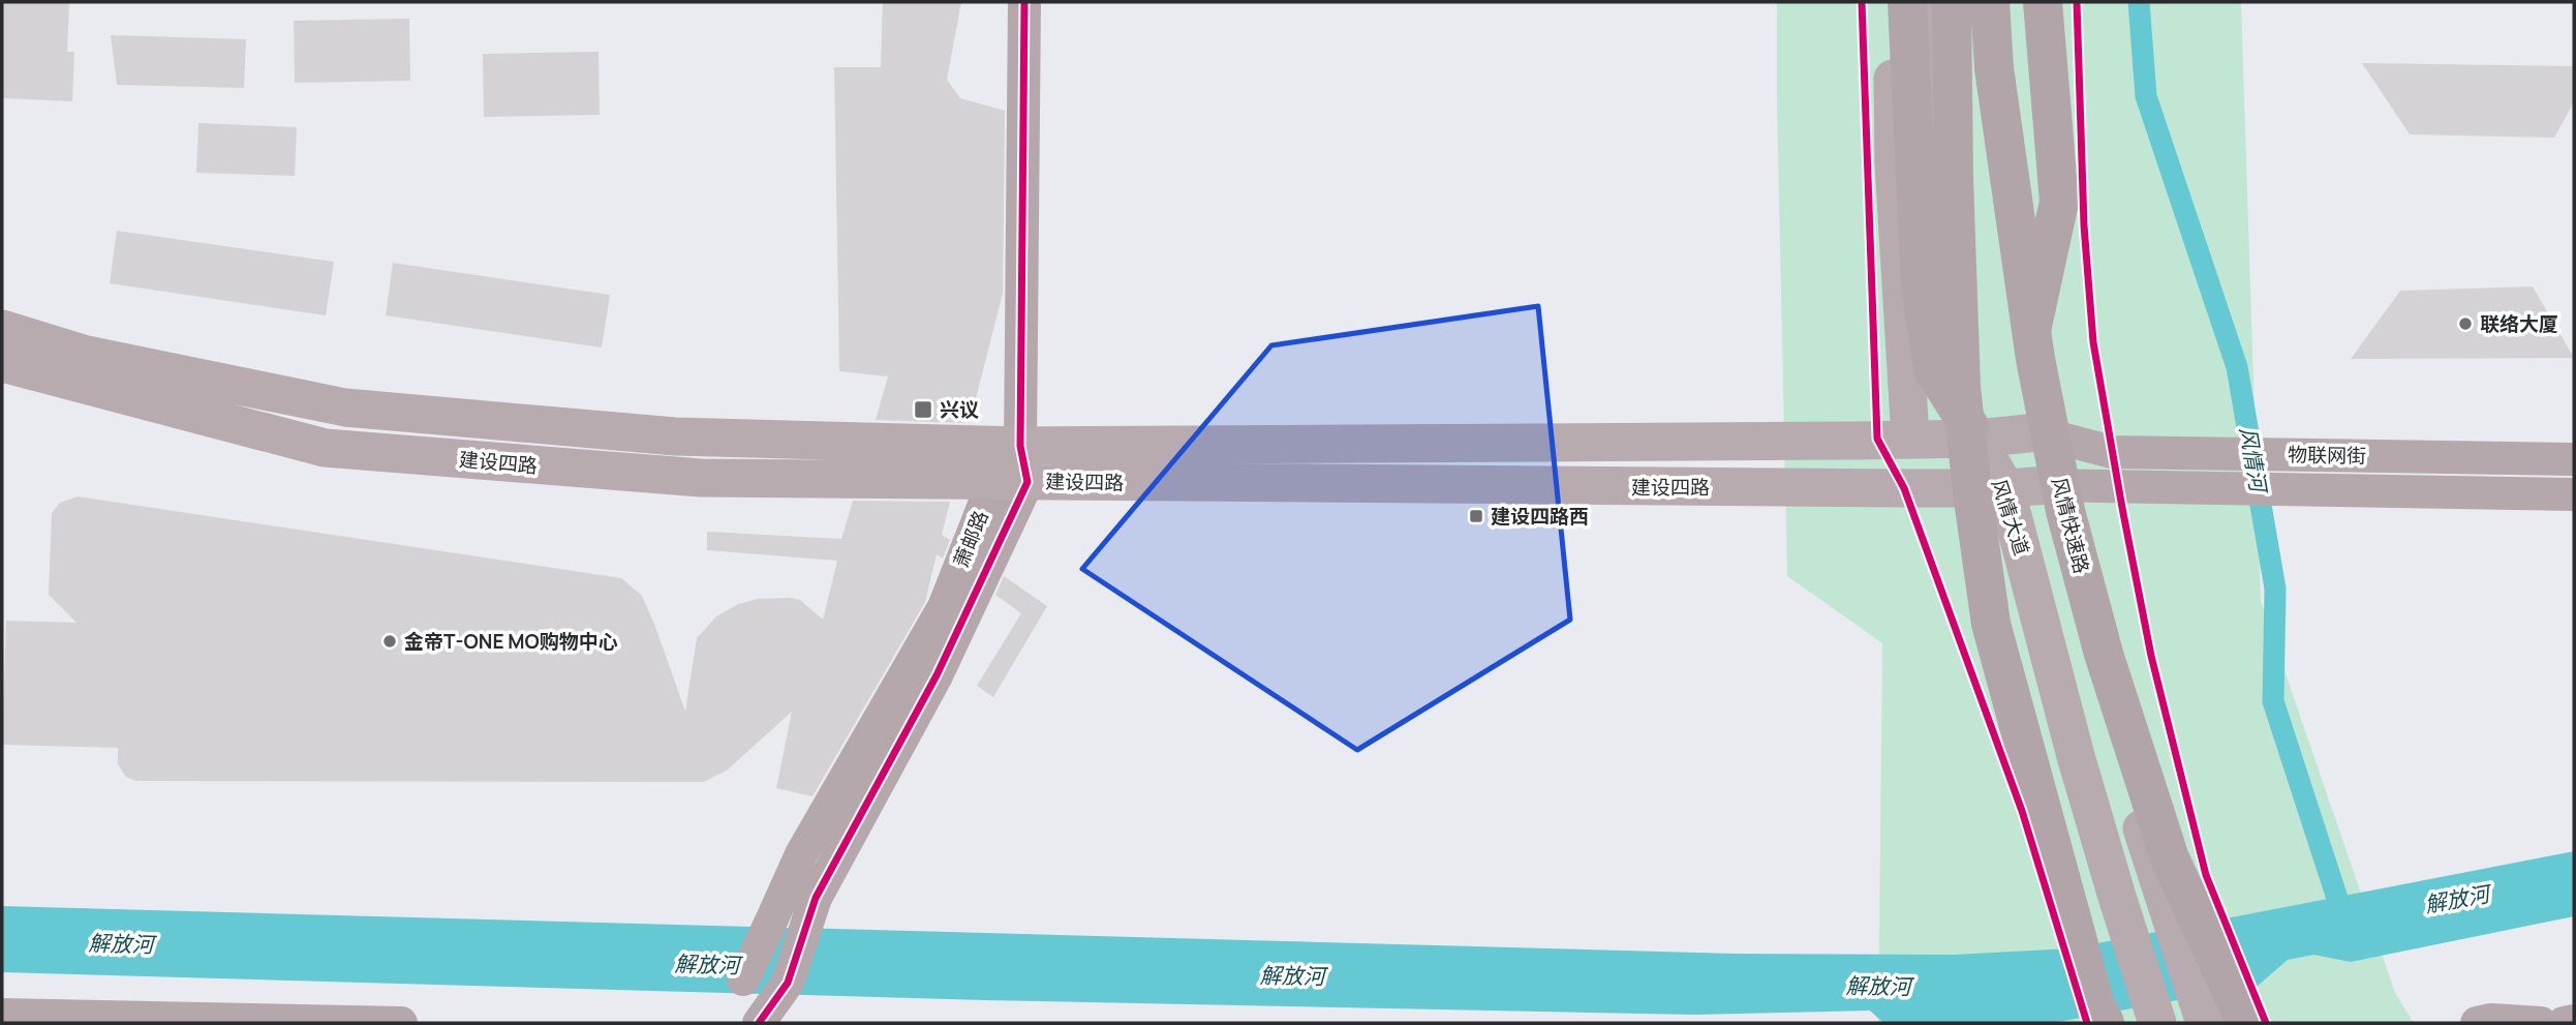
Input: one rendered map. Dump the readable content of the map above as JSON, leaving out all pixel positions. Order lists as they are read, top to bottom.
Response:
{
  "streets": {
    "highway": ["风情快速路"],
    "main road": ["建设四路", "风情大道"],
    "street": ["物联网街", "萧邮路"]
  },
  "crossings": [
    ["物联网街", "建设四路"],
    ["物联网街", "风情大道"],
    ["建设四路", "风情大道"],
    ["建设四路", "萧邮路"]
  ],
  "water": ["风情河", "解放河"],
  "places": {
    "other": ["联络大厦", "金帝T-ONE MO购物中心"],
    "transit": ["兴议", "建设四路西"]
  }
}
